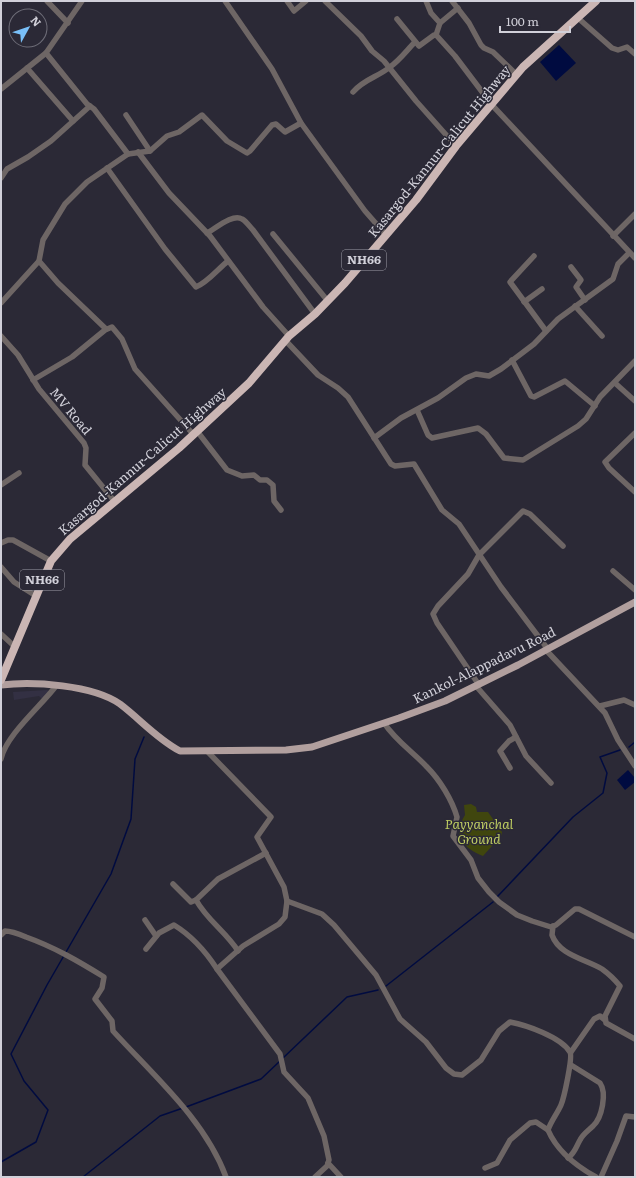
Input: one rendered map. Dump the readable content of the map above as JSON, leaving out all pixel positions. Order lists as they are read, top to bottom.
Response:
{
  "streets": {
    "highway": ["Kasargod-Kannur-Calicut Highway", "NH66"],
    "main road": ["Kankol-Alappadavu Road"],
    "street": ["MV Road"]
  },
  "crossings": [
    ["Kasargod-Kannur-Calicut Highway", "MV Road"]
  ],
  "parks": ["Payyanchal Ground"],
  "scale_bar": "100 m",
  "north": "top right"
}
